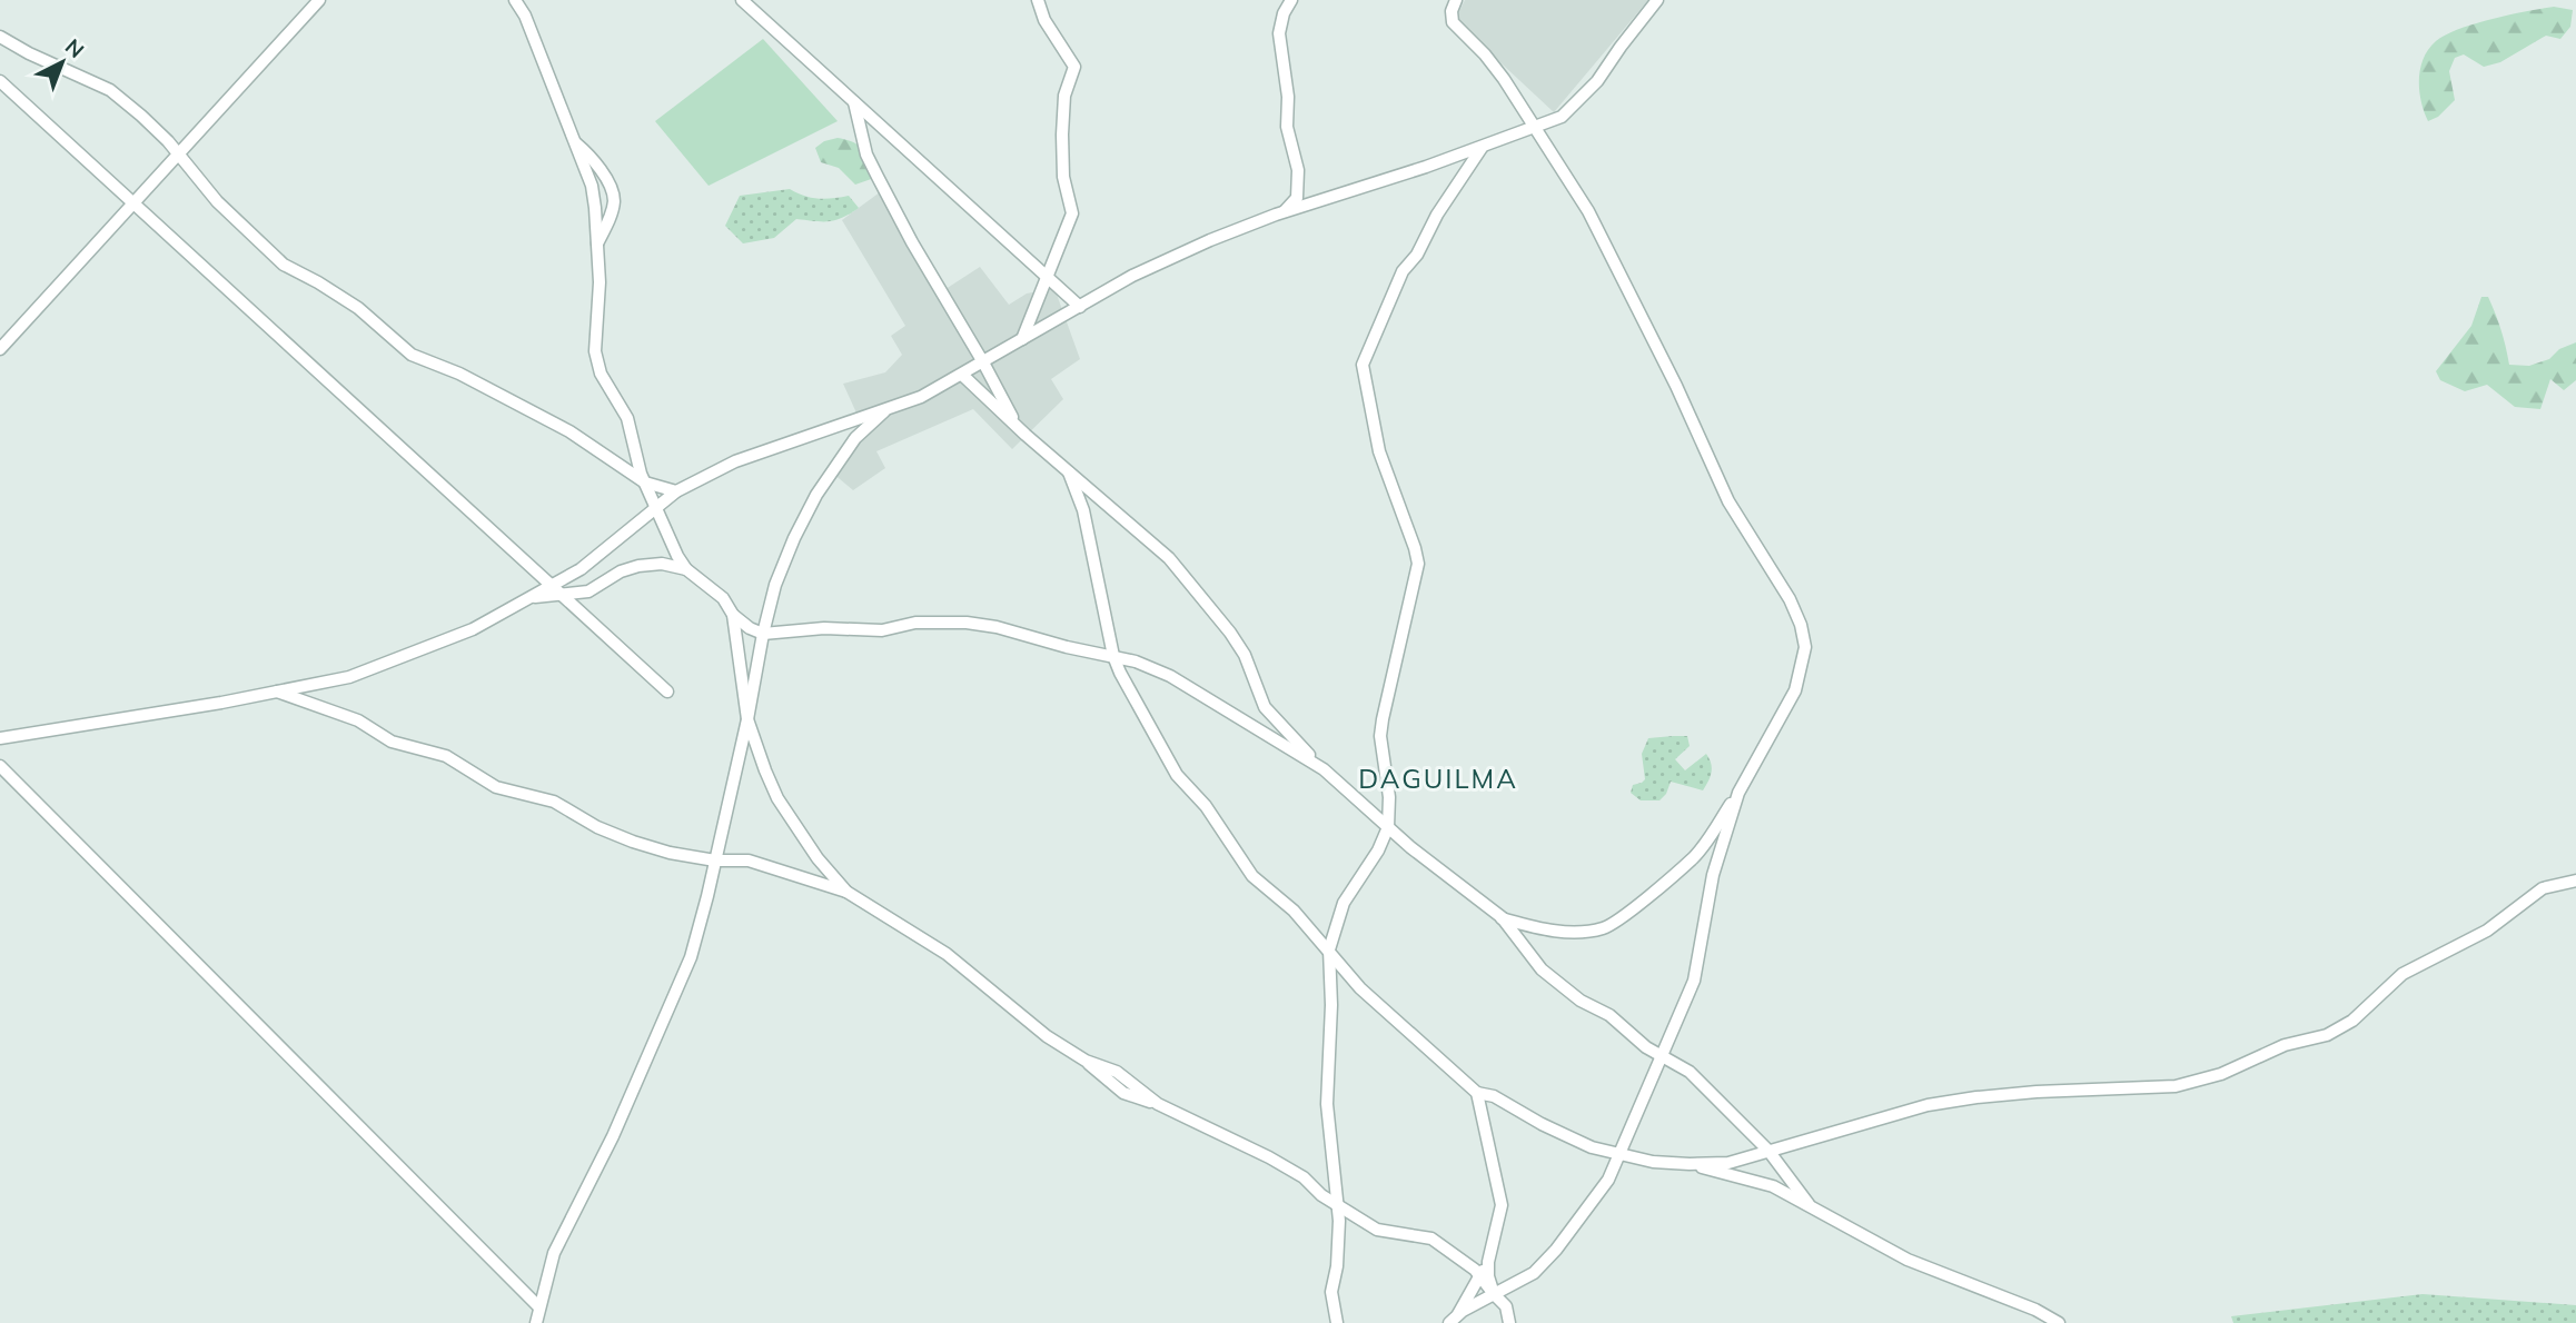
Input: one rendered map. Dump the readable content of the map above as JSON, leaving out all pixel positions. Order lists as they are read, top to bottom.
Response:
{
  "districts": ["DAGUILMA"],
  "north": "top right"
}
